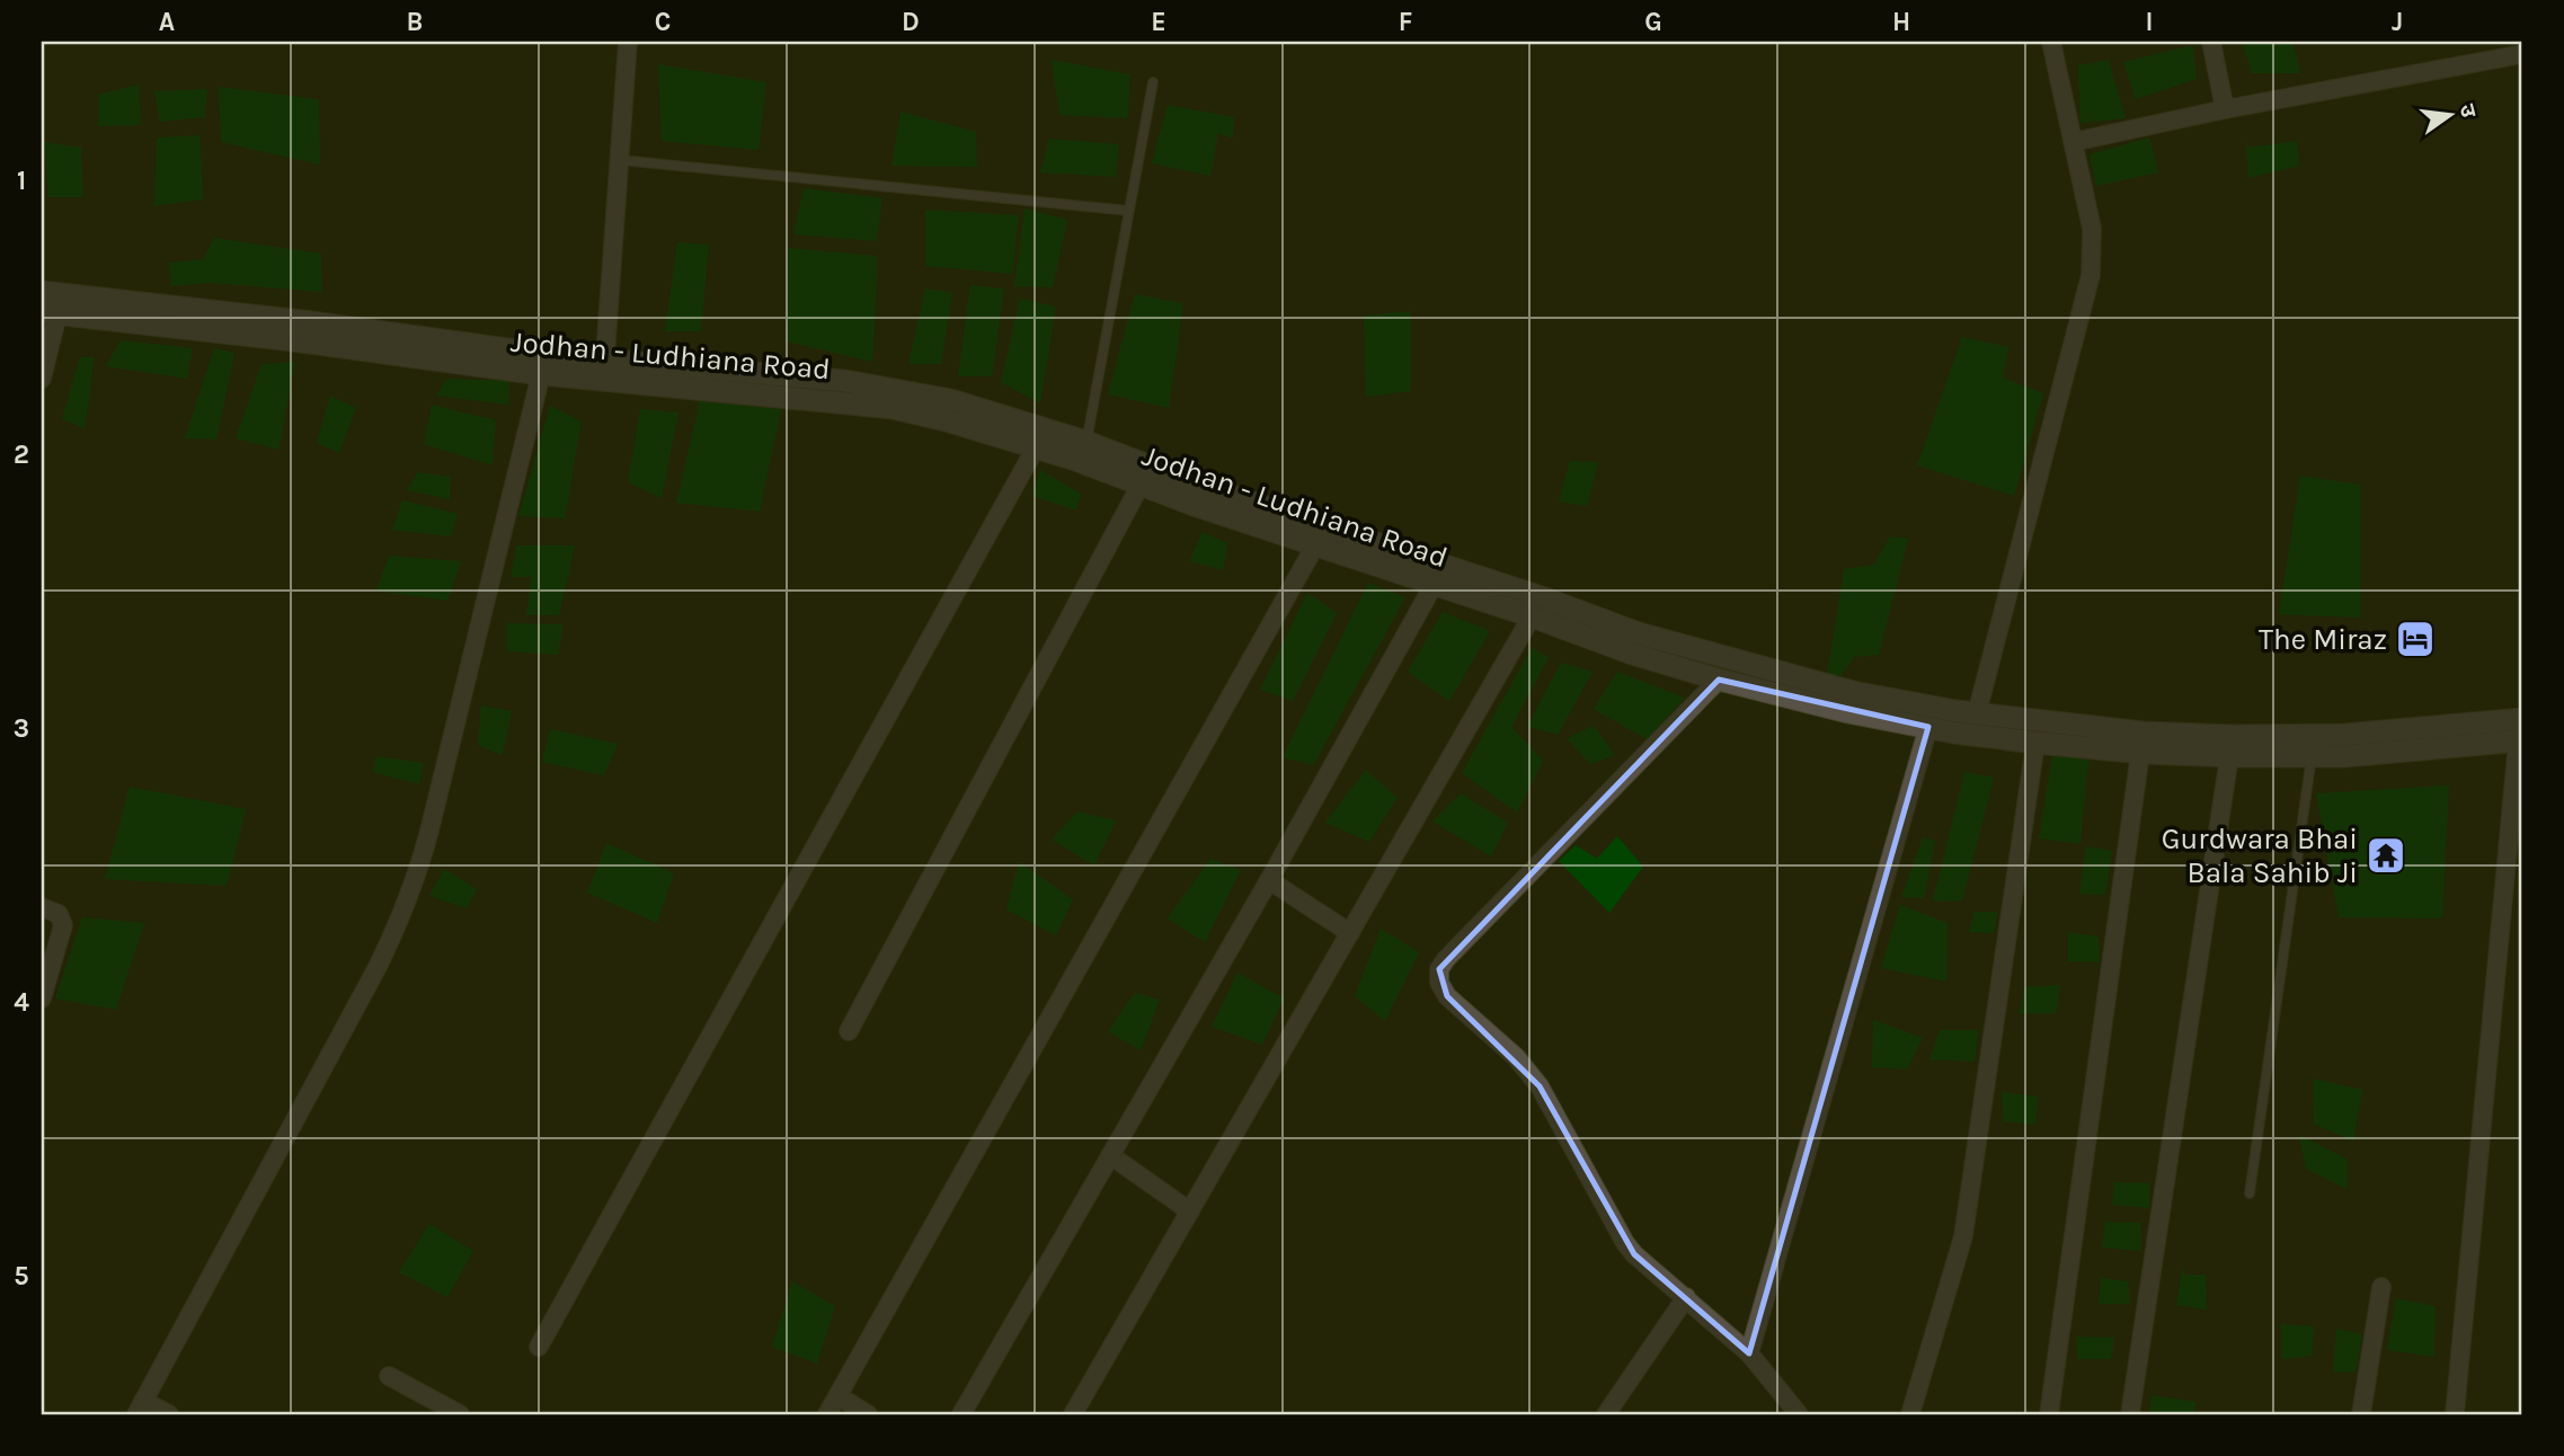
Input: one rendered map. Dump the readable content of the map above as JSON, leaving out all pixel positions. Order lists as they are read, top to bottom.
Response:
{
  "streets": {
    "street": ["Jodhan - Ludhiana Road"]
  },
  "places": {
    "hotel": ["The Miraz"],
    "temple": ["Gurdwara Bhai Bala Sahib Ji"]
  },
  "north": "right",
  "grid": {
    "columns": [
      "A",
      "B",
      "C",
      "D",
      "E",
      "F",
      "G",
      "H",
      "I",
      "J"
    ],
    "rows": [
      "1",
      "2",
      "3",
      "4",
      "5"
    ]
  }
}
